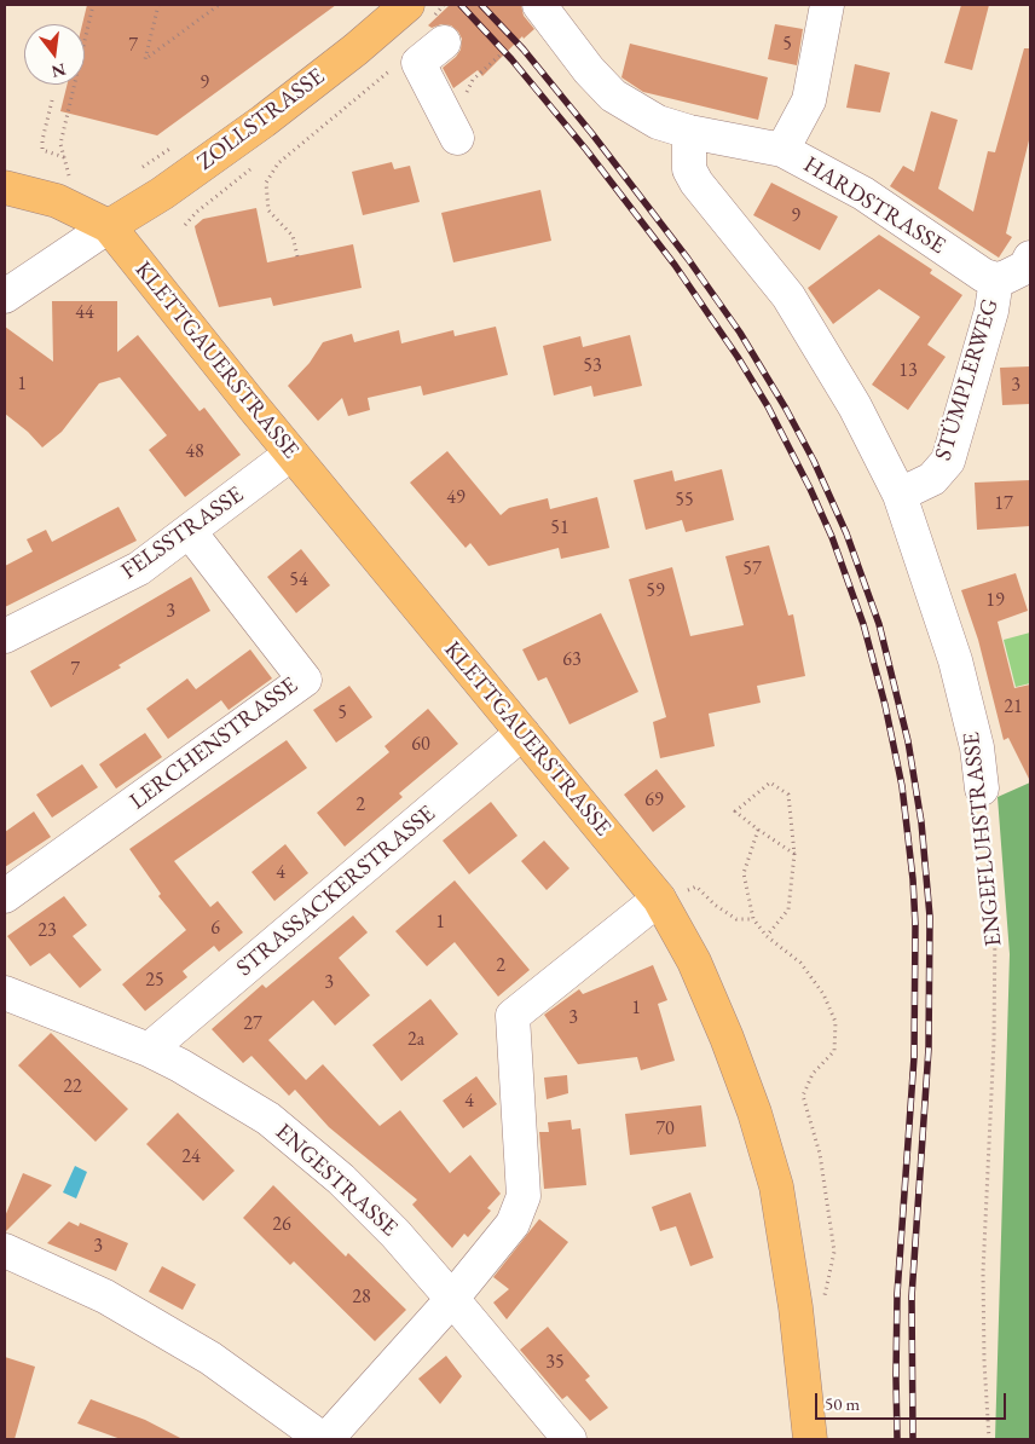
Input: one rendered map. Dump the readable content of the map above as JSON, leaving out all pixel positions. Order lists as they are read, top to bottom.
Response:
{
  "streets": {
    "main road": ["ZOLLSTRASSE", "KLETTGAUERSTRASSE"],
    "street": [
      "HARDSTRASSE",
      "STÜMPLERWEG",
      "FELSSTRASSE",
      "LERCHENSTRASSE",
      "ENGEFLUHSTRASSE",
      "STRASSACKERSTRASSE",
      "ENGESTRASSE"
    ]
  },
  "crossings": [
    ["ZOLLSTRASSE", "KLETTGAUERSTRASSE"],
    ["HARDSTRASSE", "STÜMPLERWEG"],
    ["HARDSTRASSE", "ENGEFLUHSTRASSE"],
    ["KLETTGAUERSTRASSE", "FELSSTRASSE"],
    ["KLETTGAUERSTRASSE", "STRASSACKERSTRASSE"],
    ["STÜMPLERWEG", "ENGEFLUHSTRASSE"],
    ["FELSSTRASSE", "LERCHENSTRASSE"],
    ["STRASSACKERSTRASSE", "ENGESTRASSE"]
  ],
  "house_numbers": [
    "5",
    "7",
    "9",
    "9",
    "44",
    "53",
    "13",
    "1",
    "3",
    "48",
    "49",
    "55",
    "17",
    "51",
    "57",
    "54",
    "59",
    "19",
    "3",
    "63",
    "7",
    "21",
    "5",
    "60",
    "69",
    "2",
    "4",
    "1",
    "6",
    "23",
    "2",
    "25",
    "3",
    "1",
    "3",
    "27",
    "2a",
    "22",
    "4",
    "70",
    "24",
    "26",
    "3",
    "28",
    "35"
  ],
  "scale_bar": "50 m",
  "north": "bottom"
}
